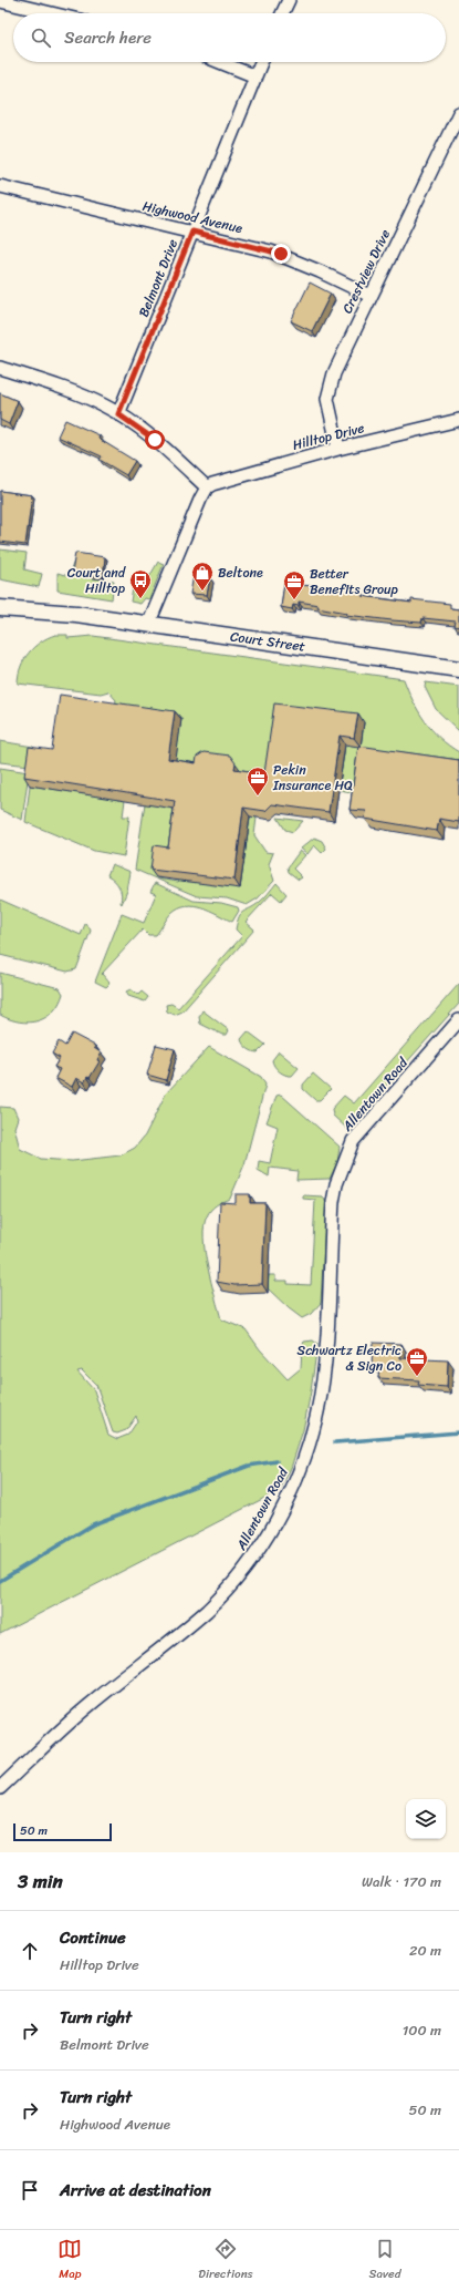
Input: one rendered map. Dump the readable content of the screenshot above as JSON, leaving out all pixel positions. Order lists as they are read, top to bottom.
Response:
{
  "streets": {
    "main road": ["Court Street"],
    "street": [
      "Highwood Avenue",
      "Crestview Drive",
      "Belmont Drive",
      "Hilltop Drive",
      "Allentown Road"
    ]
  },
  "crossings": [
    ["Highwood Avenue", "Crestview Drive"],
    ["Highwood Avenue", "Belmont Drive"],
    ["Crestview Drive", "Hilltop Drive"]
  ],
  "places": {
    "shop": ["Beltone"],
    "bus stop": ["Court and Hilltop"],
    "office": ["Better Benefits Group", "Pekin Insurance HQ", "Schwartz Electric & Sign Co"]
  },
  "scale_bar": "50 m",
  "page": {
    "search": "Search here",
    "scale": "50 m",
    "heading": ["3 min", "Walk · 170 m"],
    "list": [
      ["Continue", "Hilltop Drive", "20 m"],
      ["Turn right", "Belmont Drive", "100 m"],
      ["Turn right", "Highwood Avenue", "50 m"],
      "Arrive at destination"
    ],
    "nav": ["Map", "Directions", "Saved"]
  }
}
